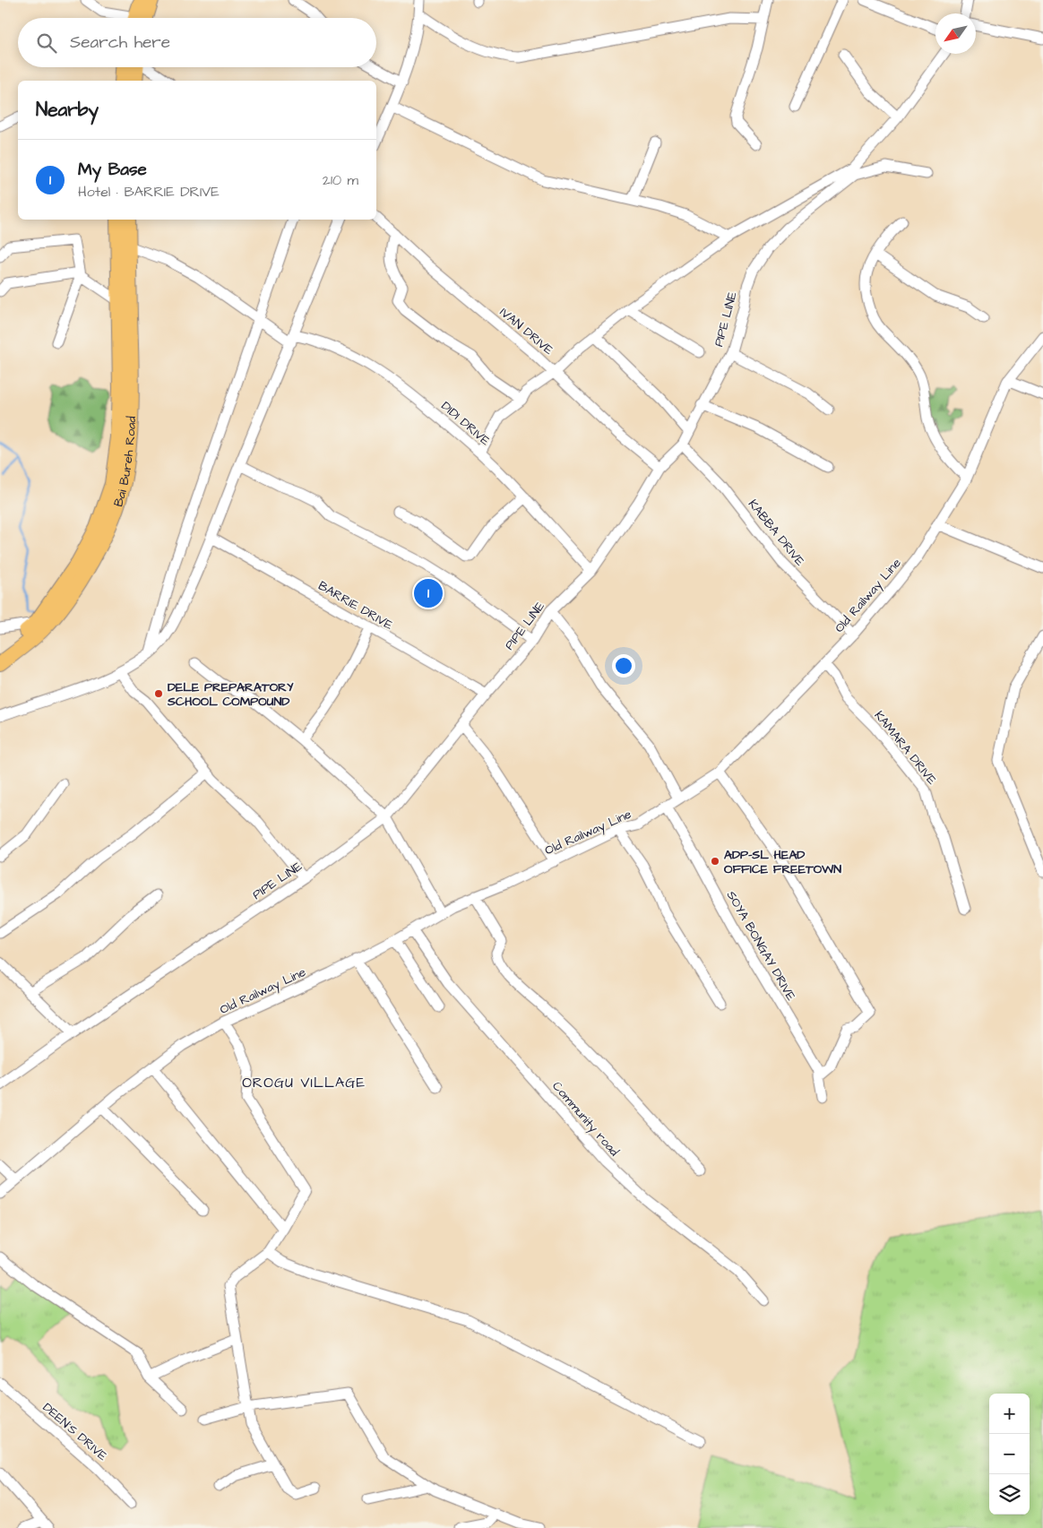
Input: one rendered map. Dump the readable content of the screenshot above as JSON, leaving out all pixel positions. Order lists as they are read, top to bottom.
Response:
{
  "streets": {
    "highway": ["Bai Bureh Road"],
    "street": [
      "PIPE LINE",
      "IVAN DRIVE",
      "DIDI DRIVE",
      "KABBA DRIVE",
      "Old Railway Line",
      "BARRIE DRIVE",
      "KAMARA DRIVE",
      "SOYA BONGAY DRIVE",
      "Community road",
      "DEEN'S DRIVE"
    ]
  },
  "crossings": [
    ["PIPE LINE", "IVAN DRIVE"],
    ["PIPE LINE", "DIDI DRIVE"],
    ["PIPE LINE", "KABBA DRIVE"],
    ["PIPE LINE", "BARRIE DRIVE"],
    ["KABBA DRIVE", "Old Railway Line"],
    ["Old Railway Line", "KAMARA DRIVE"],
    ["Old Railway Line", "SOYA BONGAY DRIVE"],
    ["Old Railway Line", "Community road"]
  ],
  "districts": ["OROGU VILLAGE"],
  "places": ["DELE PREPARATORY SCHOOL COMPOUND", "ADP-SL HEAD OFFICE FREETOWN"],
  "north": "bottom left",
  "page": {
    "search": "Search here",
    "heading": "Nearby",
    "list": [
      {
        "mark": "1",
        "name": "My Base",
        "note": "Hotel · BARRIE DRIVE",
        "value": "210 m"
      }
    ],
    "pins": "1",
    "map_buttons": ["+", "−"]
  }
}
